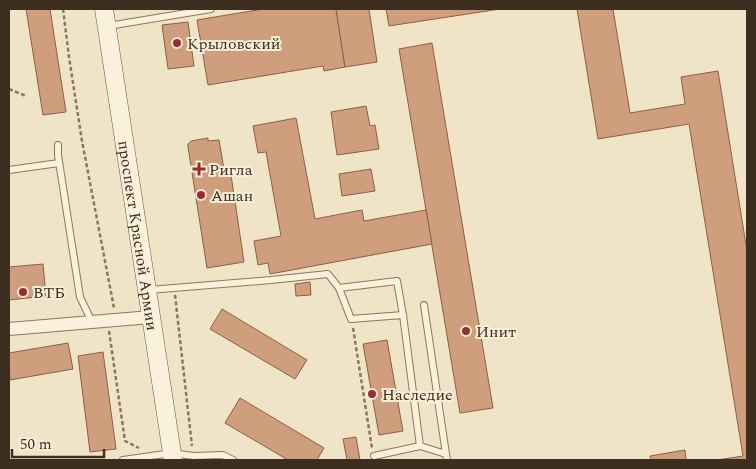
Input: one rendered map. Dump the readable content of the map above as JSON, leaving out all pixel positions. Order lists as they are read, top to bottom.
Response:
{
  "streets": {
    "main road": ["проспект Красной Армии"]
  },
  "places": {
    "other": [
      "Крыловский",
      "Ашан",
      "ВТБ",
      "Инит",
      "Наследие"
    ],
    "health": ["Ригла"]
  },
  "scale_bar": "50 m"
}
